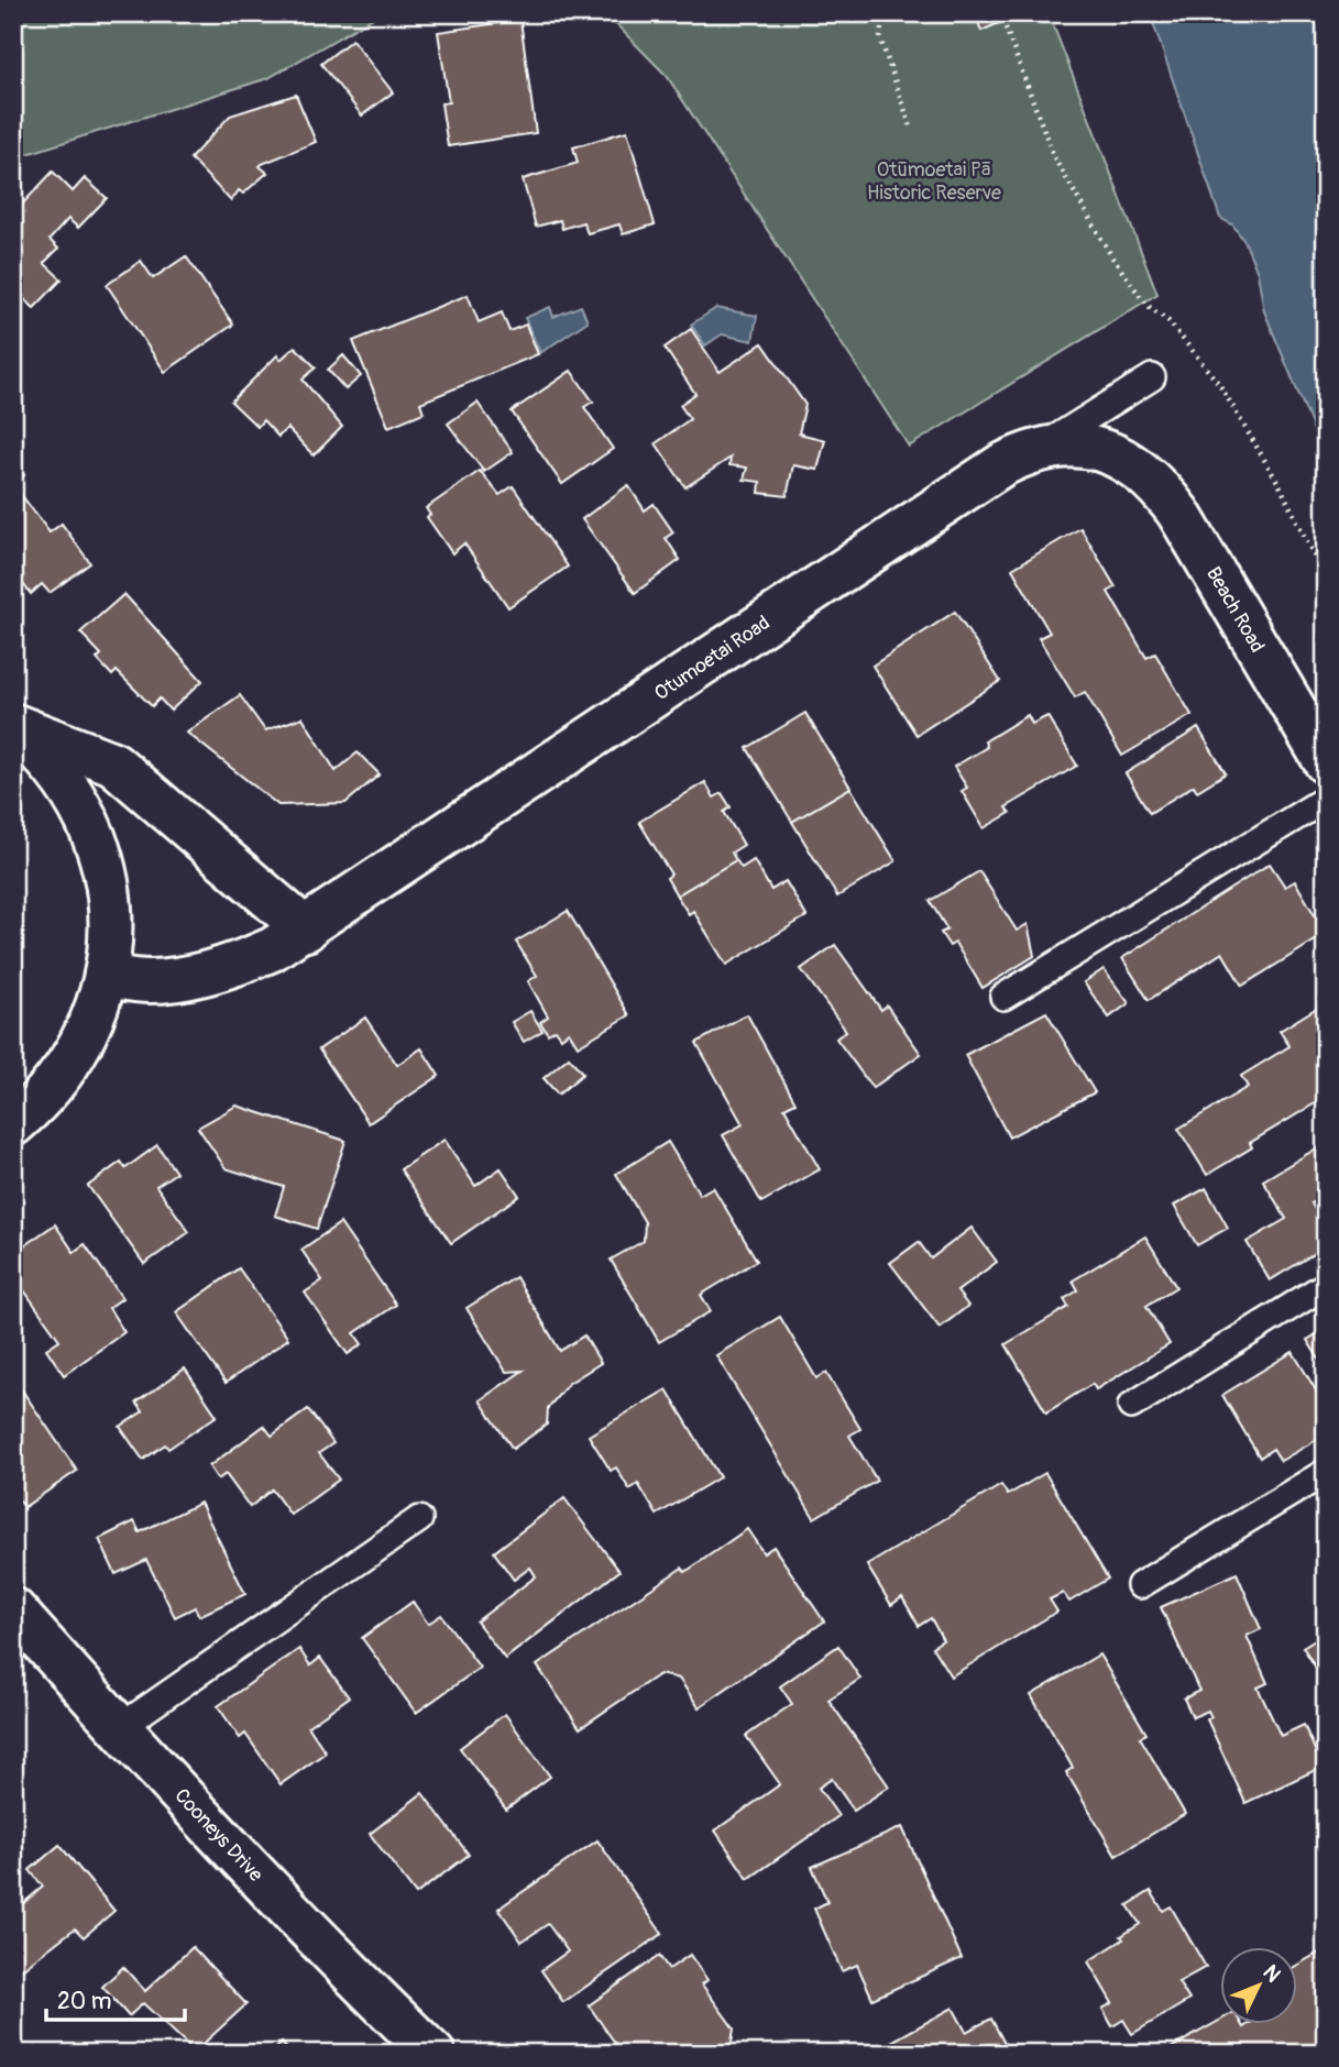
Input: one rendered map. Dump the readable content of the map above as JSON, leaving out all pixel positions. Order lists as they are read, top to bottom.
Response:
{
  "streets": {
    "street": ["Beach Road", "Otumoetai Road", "Cooneys Drive"]
  },
  "crossings": [
    ["Beach Road", "Otumoetai Road"]
  ],
  "parks": ["Otūmoetai Pā Historic Reserve"],
  "scale_bar": "20 m",
  "north": "top right"
}
